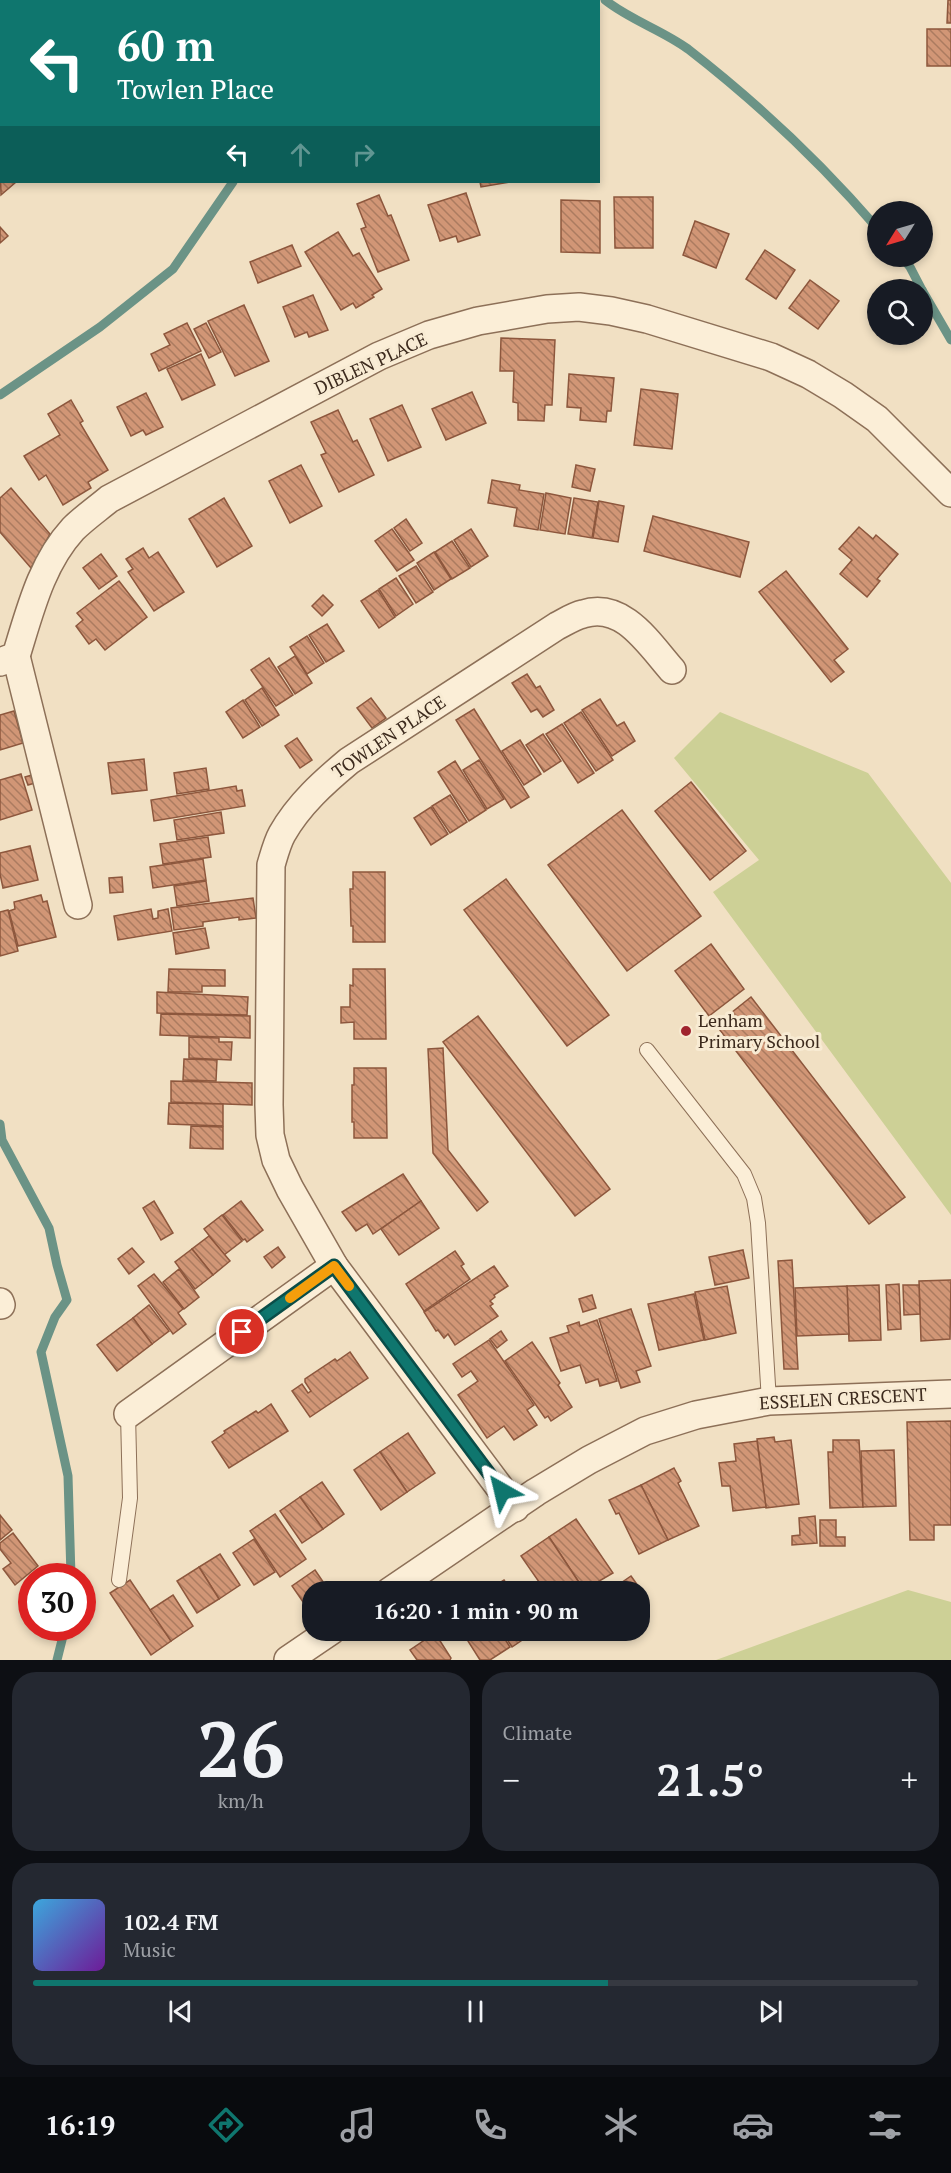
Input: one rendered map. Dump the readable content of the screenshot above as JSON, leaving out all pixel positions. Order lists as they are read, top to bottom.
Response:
{
  "streets": {
    "street": ["DIBLEN PLACE", "TOWLEN PLACE", "ESSELEN CRESCENT"]
  },
  "crossings": [
    ["TOWLEN PLACE", "ESSELEN CRESCENT"]
  ],
  "places": ["Lenham Primary School"],
  "north": "bottom left",
  "page": {
    "turn": ["60 m", "Towlen Place"],
    "limit": "30",
    "trip": "16:20 · 1 min · 90 m",
    "tile": [
      ["26", "km/h"],
      "Climate"
    ],
    "heat": ["−", "21.5°", "+"],
    "song": ["102.4 FM", "Music"],
    "tabs": "16:19"
  }
}
